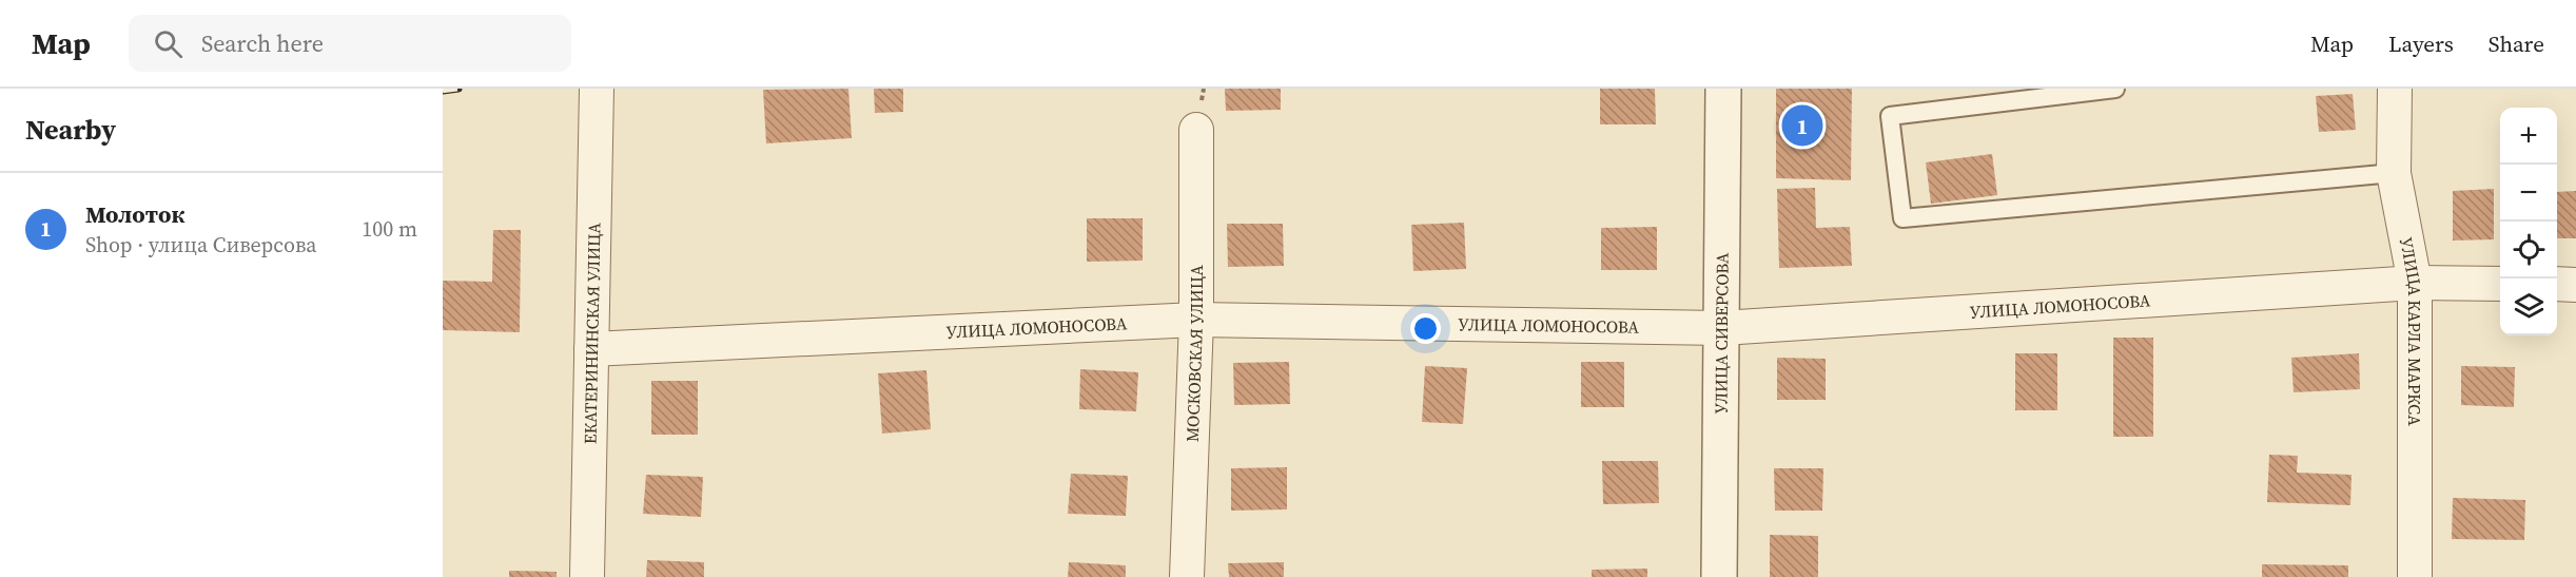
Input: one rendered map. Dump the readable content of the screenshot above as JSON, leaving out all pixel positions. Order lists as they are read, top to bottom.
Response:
{
  "streets": {
    "street": [
      "УЛИЦА ЛОМОНОСОВА",
      "ЕКАТЕРИНИНСКАЯ УЛИЦА",
      "УЛИЦА КАРЛА МАРКСА",
      "УЛИЦА СИВЕРСОВА",
      "МОСКОВСКАЯ УЛИЦА"
    ]
  },
  "crossings": [
    ["УЛИЦА ЛОМОНОСОВА", "ЕКАТЕРИНИНСКАЯ УЛИЦА"],
    ["УЛИЦА ЛОМОНОСОВА", "УЛИЦА КАРЛА МАРКСА"],
    ["УЛИЦА ЛОМОНОСОВА", "УЛИЦА СИВЕРСОВА"],
    ["УЛИЦА ЛОМОНОСОВА", "МОСКОВСКАЯ УЛИЦА"]
  ],
  "page": {
    "header": "Map",
    "search": "Search here",
    "nav": ["Map", "Layers", "Share"],
    "heading": "Nearby",
    "pins": "1",
    "map_buttons": ["+", "−"],
    "list": [
      {
        "mark": "1",
        "name": "Молоток",
        "note": "Shop · улица Сиверсова",
        "value": "100 m"
      }
    ]
  }
}
